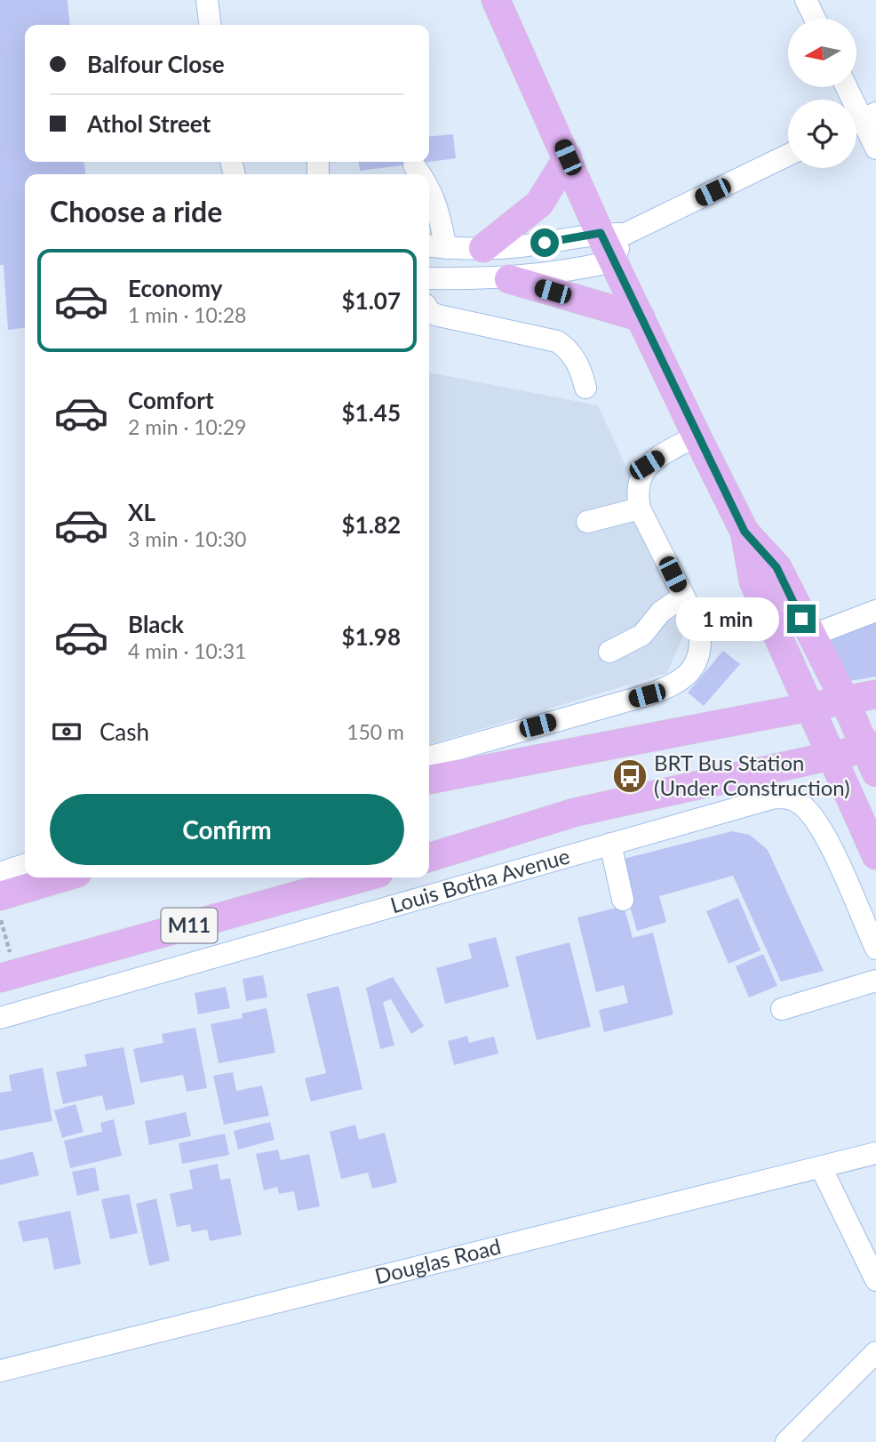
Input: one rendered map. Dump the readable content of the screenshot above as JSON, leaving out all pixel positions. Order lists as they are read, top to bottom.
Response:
{
  "streets": {
    "main road": ["Louis Botha Avenue", "M11"],
    "street": ["Douglas Road"]
  },
  "places": {
    "bus stop": ["BRT Bus Station (Under Construction)"]
  },
  "north": "left",
  "page": {
    "banner": ["Balfour Close", "Athol Street"],
    "heading": "Choose a ride",
    "list": [
      {
        "name": "Economy",
        "note": "1 min · 10:28",
        "value": "$1.07"
      },
      {
        "name": "Comfort",
        "note": "2 min · 10:29",
        "value": "$1.45"
      },
      {
        "name": "XL",
        "note": "3 min · 10:30",
        "value": "$1.82"
      },
      {
        "name": "Black",
        "note": "4 min · 10:31",
        "value": "$1.98"
      }
    ],
    "bubble": "1 min",
    "pay": ["Cash", "150 m"],
    "buttons": "Confirm"
  }
}
